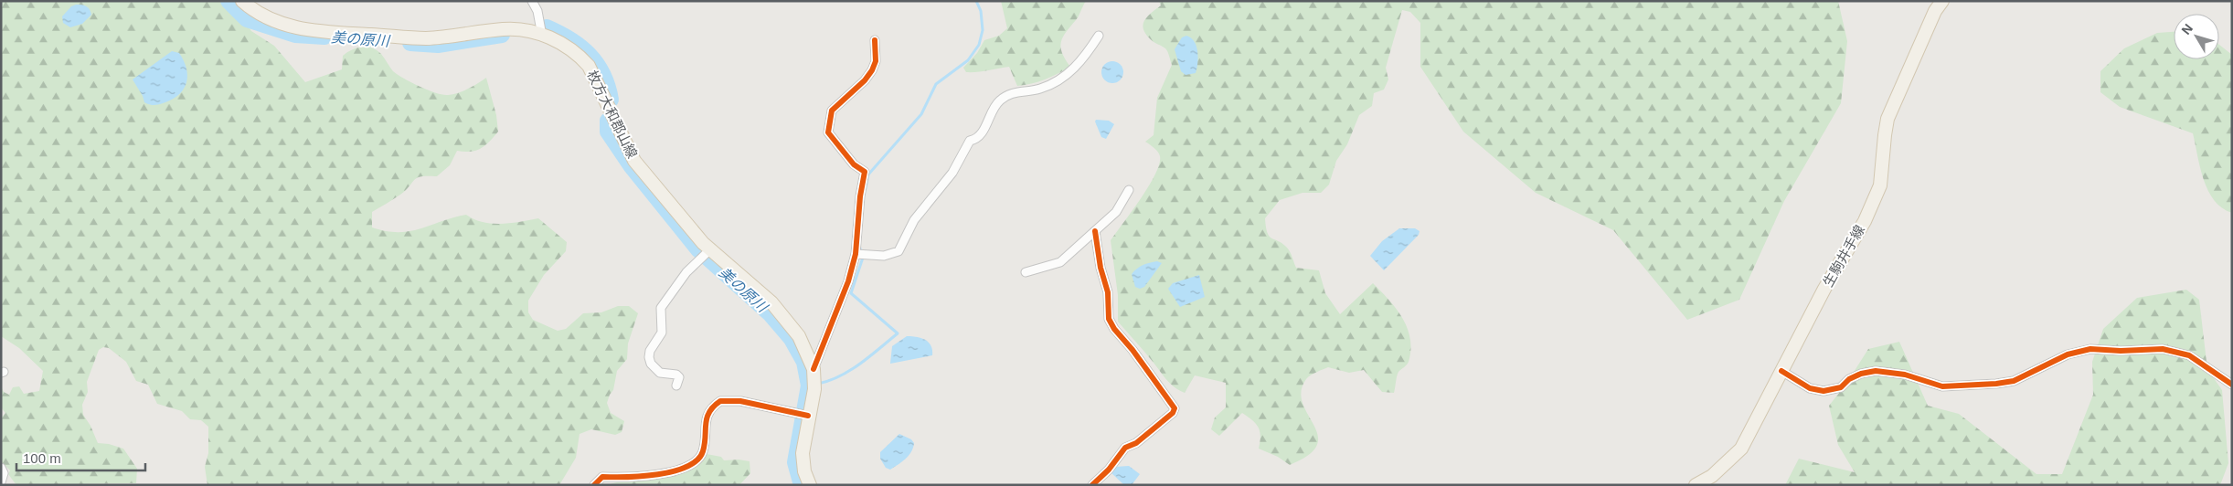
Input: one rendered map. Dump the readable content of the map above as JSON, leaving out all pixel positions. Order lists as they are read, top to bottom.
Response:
{
  "streets": {
    "main road": ["枚方大和郡山線", "生駒井手線"]
  },
  "water": ["美の原川"],
  "scale_bar": "100 m",
  "north": "top left"
}
